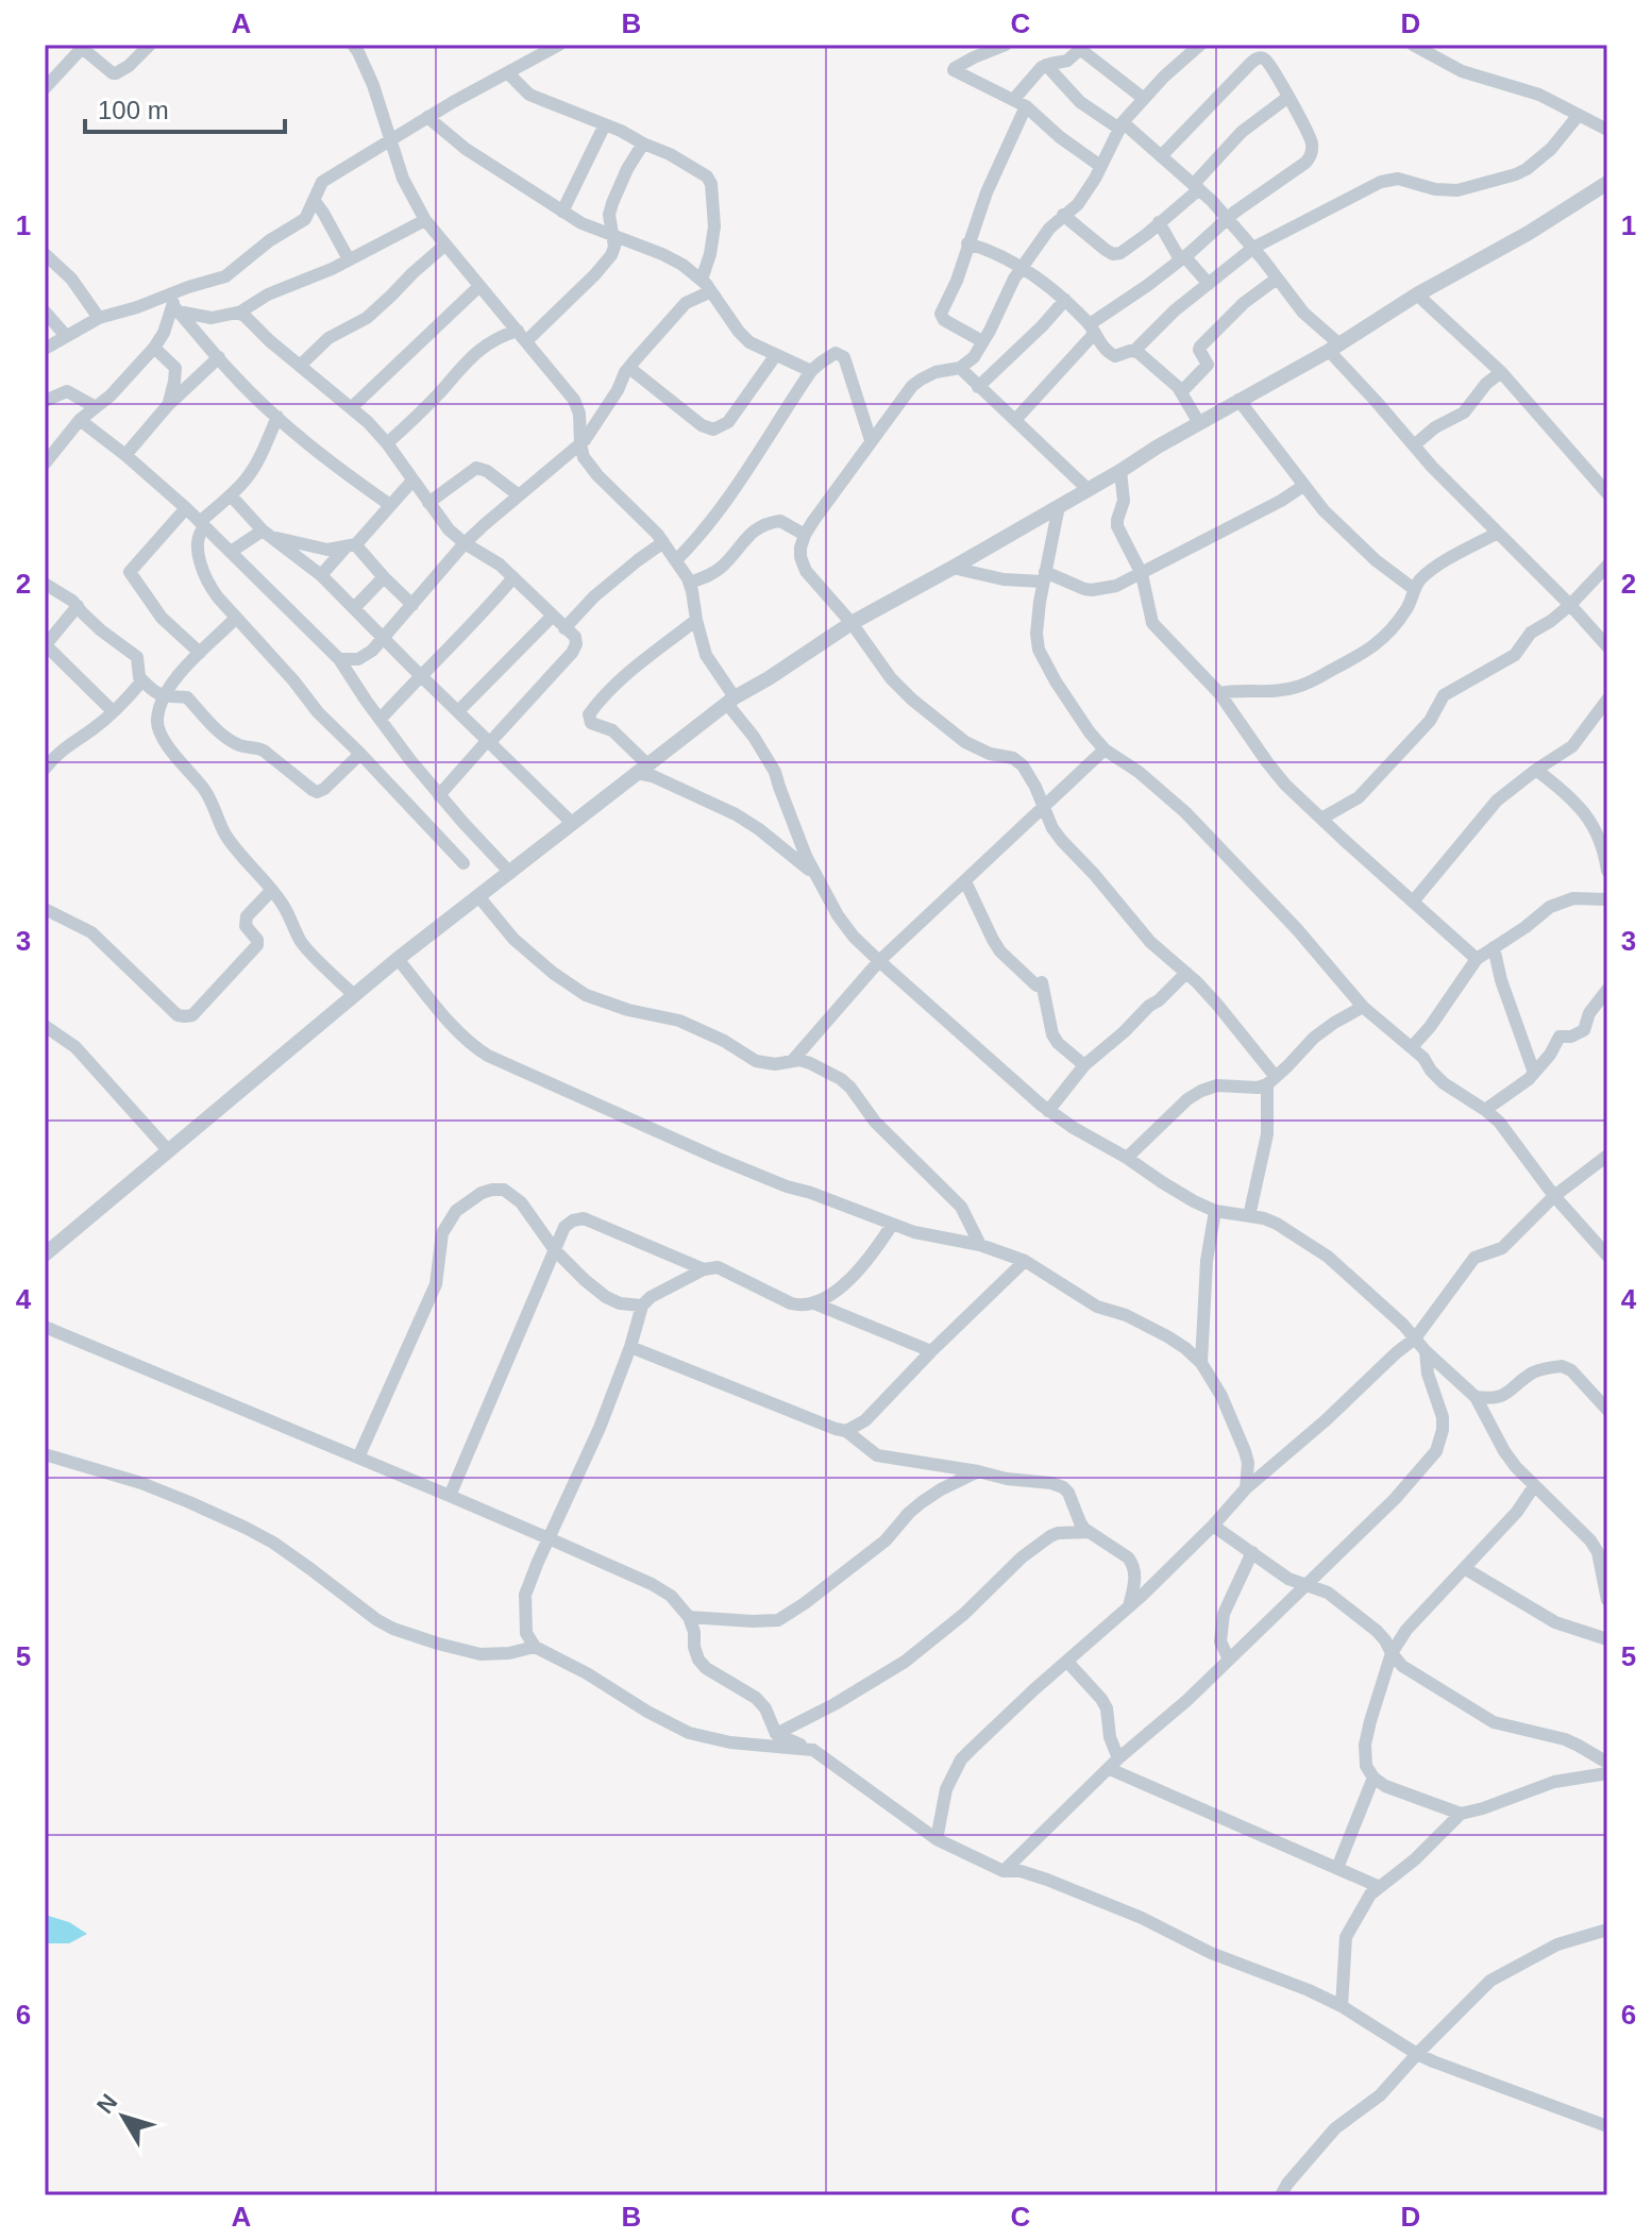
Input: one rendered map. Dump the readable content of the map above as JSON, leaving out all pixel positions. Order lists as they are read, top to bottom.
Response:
{
  "scale_bar": "100 m",
  "north": "top left",
  "grid": {
    "columns": [
      "A",
      "B",
      "C",
      "D"
    ],
    "rows": [
      "1",
      "2",
      "3",
      "4",
      "5",
      "6"
    ]
  }
}
